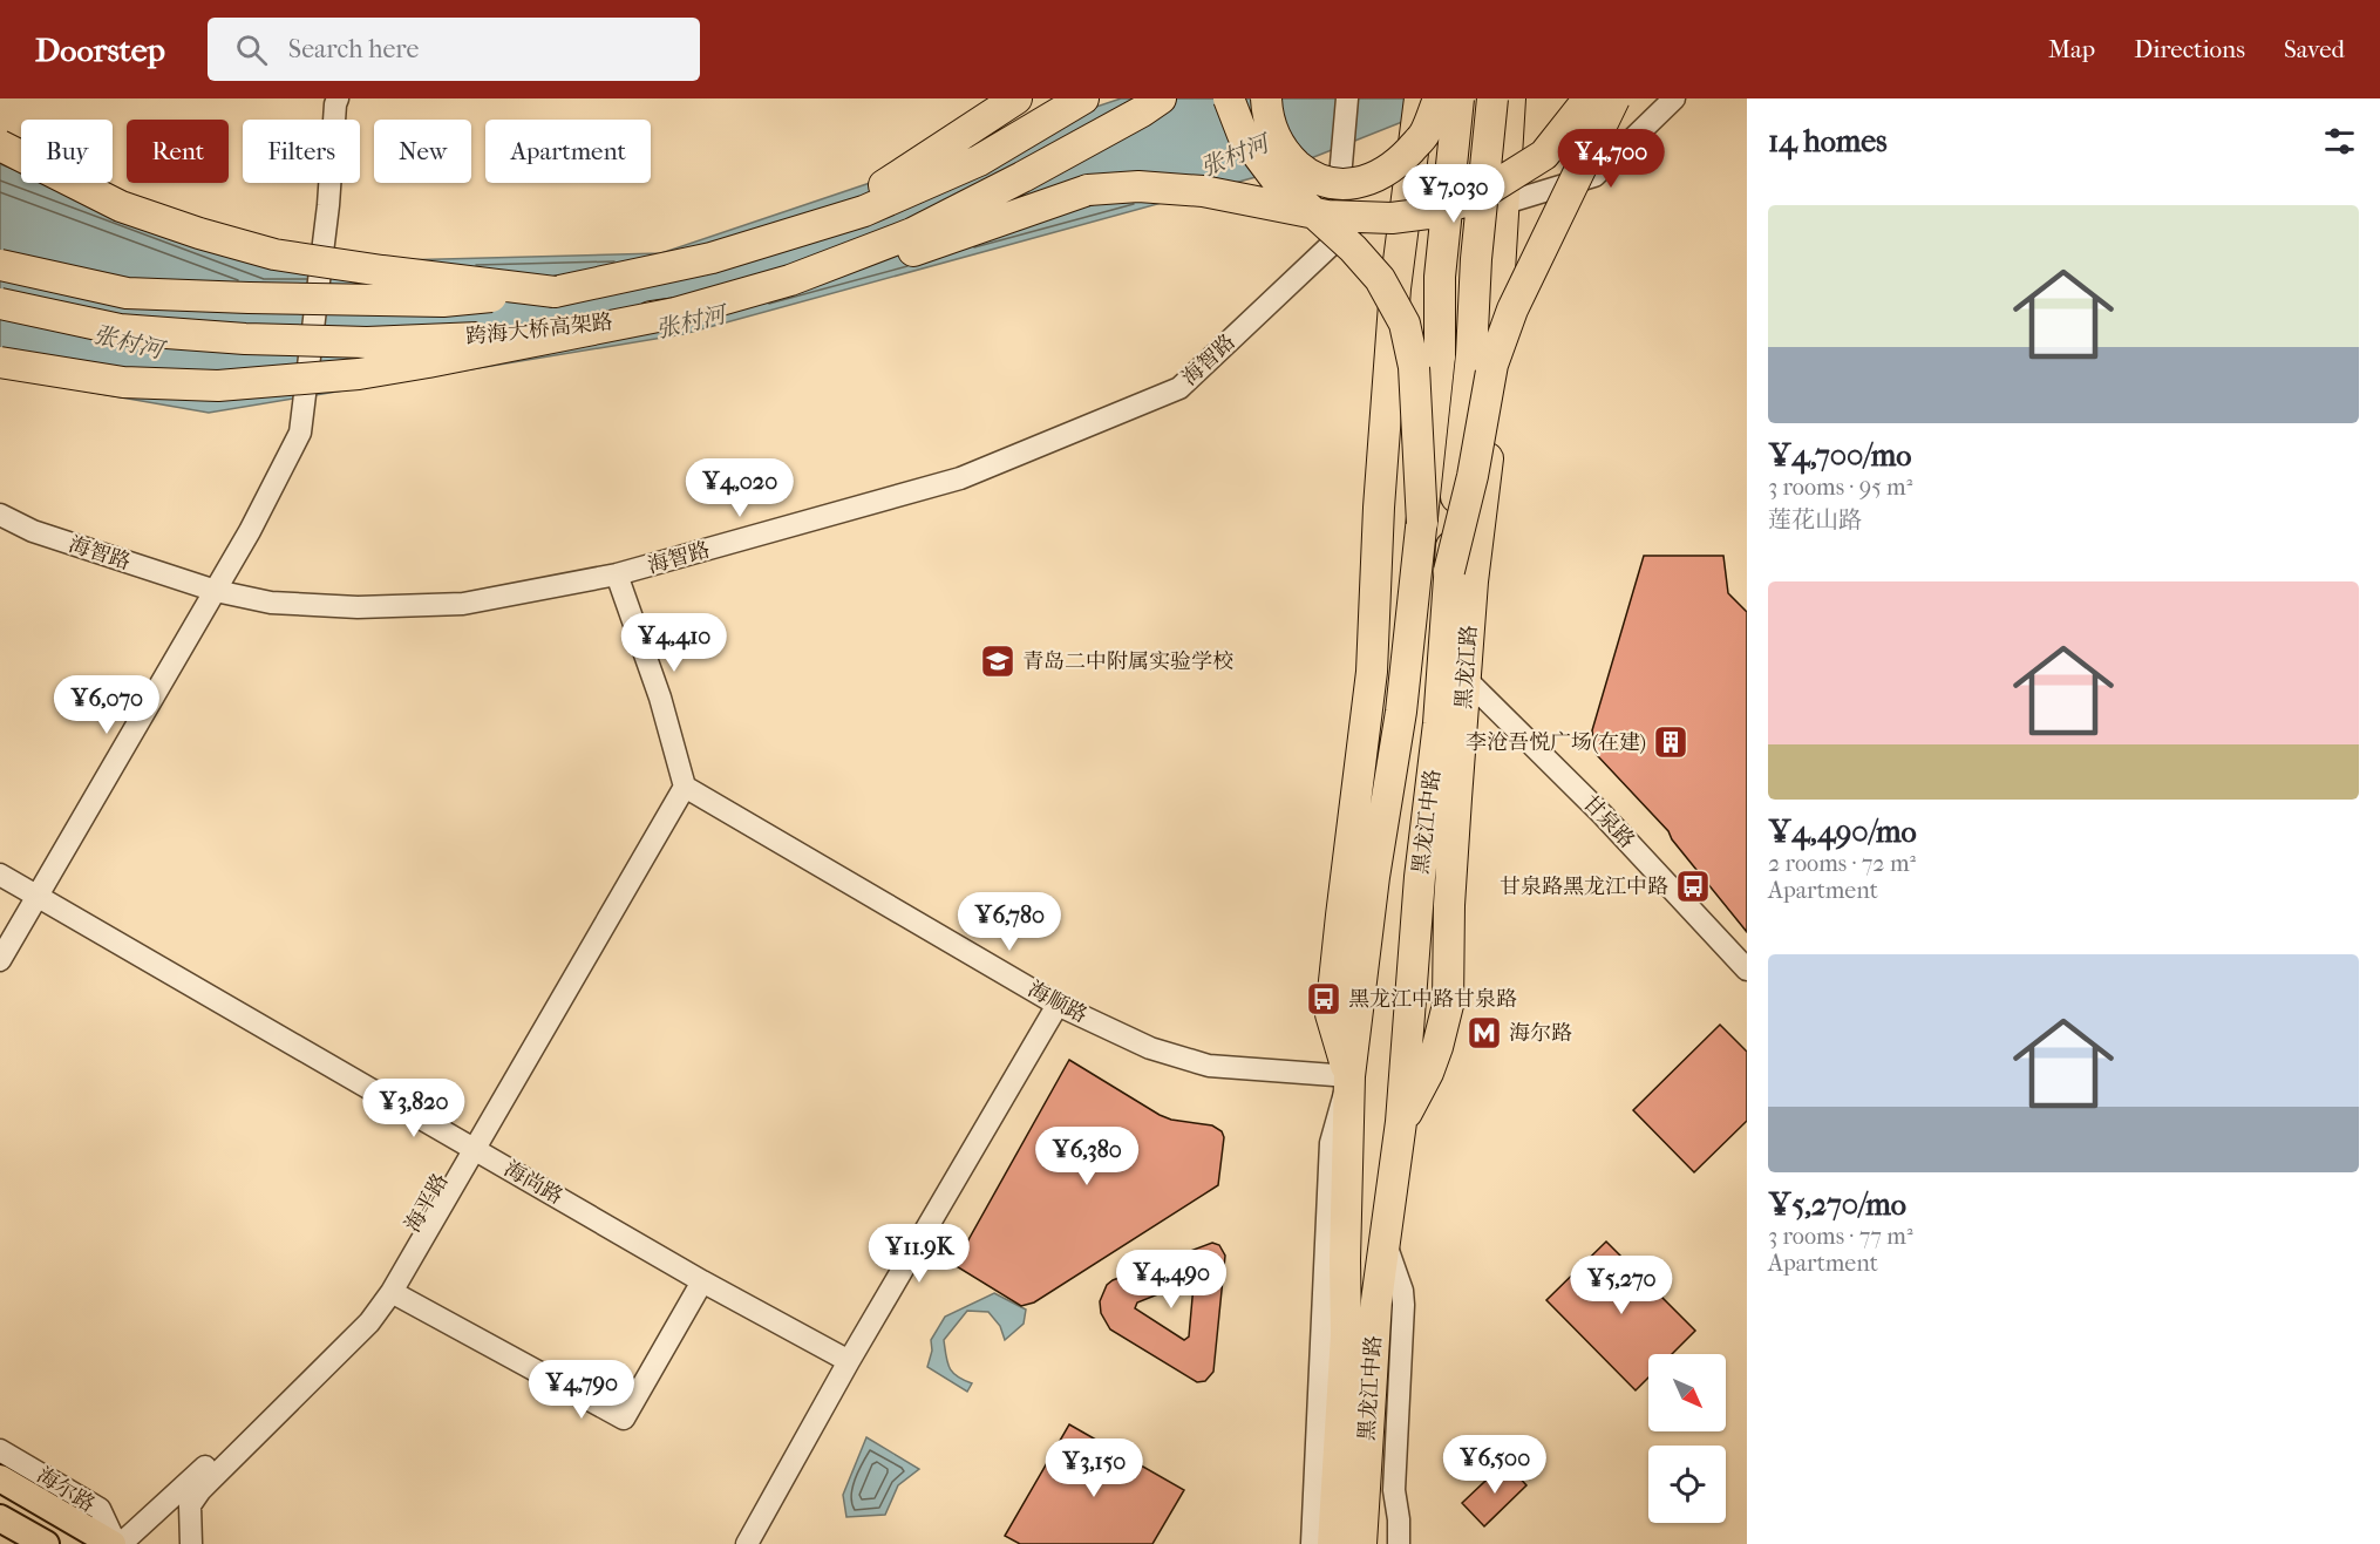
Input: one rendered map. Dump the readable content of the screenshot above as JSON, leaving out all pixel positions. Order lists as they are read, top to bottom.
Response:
{
  "streets": {
    "highway": ["跨海大桥高架路", "黑龙江路", "黑龙江中路"],
    "main road": ["海尔路"],
    "street": [
      "海智路",
      "甘泉路",
      "海顺路",
      "海尚路",
      "海平路"
    ]
  },
  "crossings": [
    ["海智路", "黑龙江中路"],
    ["黑龙江路", "黑龙江中路"],
    ["黑龙江路", "甘泉路"],
    ["黑龙江中路", "海顺路"],
    ["海顺路", "海平路"],
    ["海尚路", "海平路"],
    ["海平路", "海尔路"]
  ],
  "water": ["张村河"],
  "places": {
    "school or university": ["青岛二中附属实验学校"],
    "building": ["李沧吾悦广场(在建)"],
    "bus stop": ["甘泉路黑龙江中路", "黑龙江中路甘泉路"],
    "metro station": ["海尔路"]
  },
  "north": "bottom right",
  "page": {
    "header": "Doorstep",
    "search": "Search here",
    "nav": ["Map", "Directions", "Saved"],
    "heading": "14 homes",
    "chip": [
      "Buy",
      "Rent",
      "Filters",
      "New",
      "Apartment"
    ],
    "price": [
      "¥4,700",
      "¥7,030",
      "¥4,020",
      "¥4,410",
      "¥6,070",
      "¥6,780",
      "¥3,820",
      "¥6,380",
      "¥11.9K",
      "¥4,490",
      "¥5,270",
      "¥4,790",
      "¥6,500",
      "¥3,150"
    ],
    "list": [
      {
        "name": "¥4,700/mo",
        "note": "3 rooms · 95 m² · 莲花山路"
      },
      {
        "name": "¥4,490/mo",
        "note": "2 rooms · 72 m² · Apartment"
      },
      {
        "name": "¥5,270/mo",
        "note": "3 rooms · 77 m² · Apartment"
      }
    ]
  }
}
